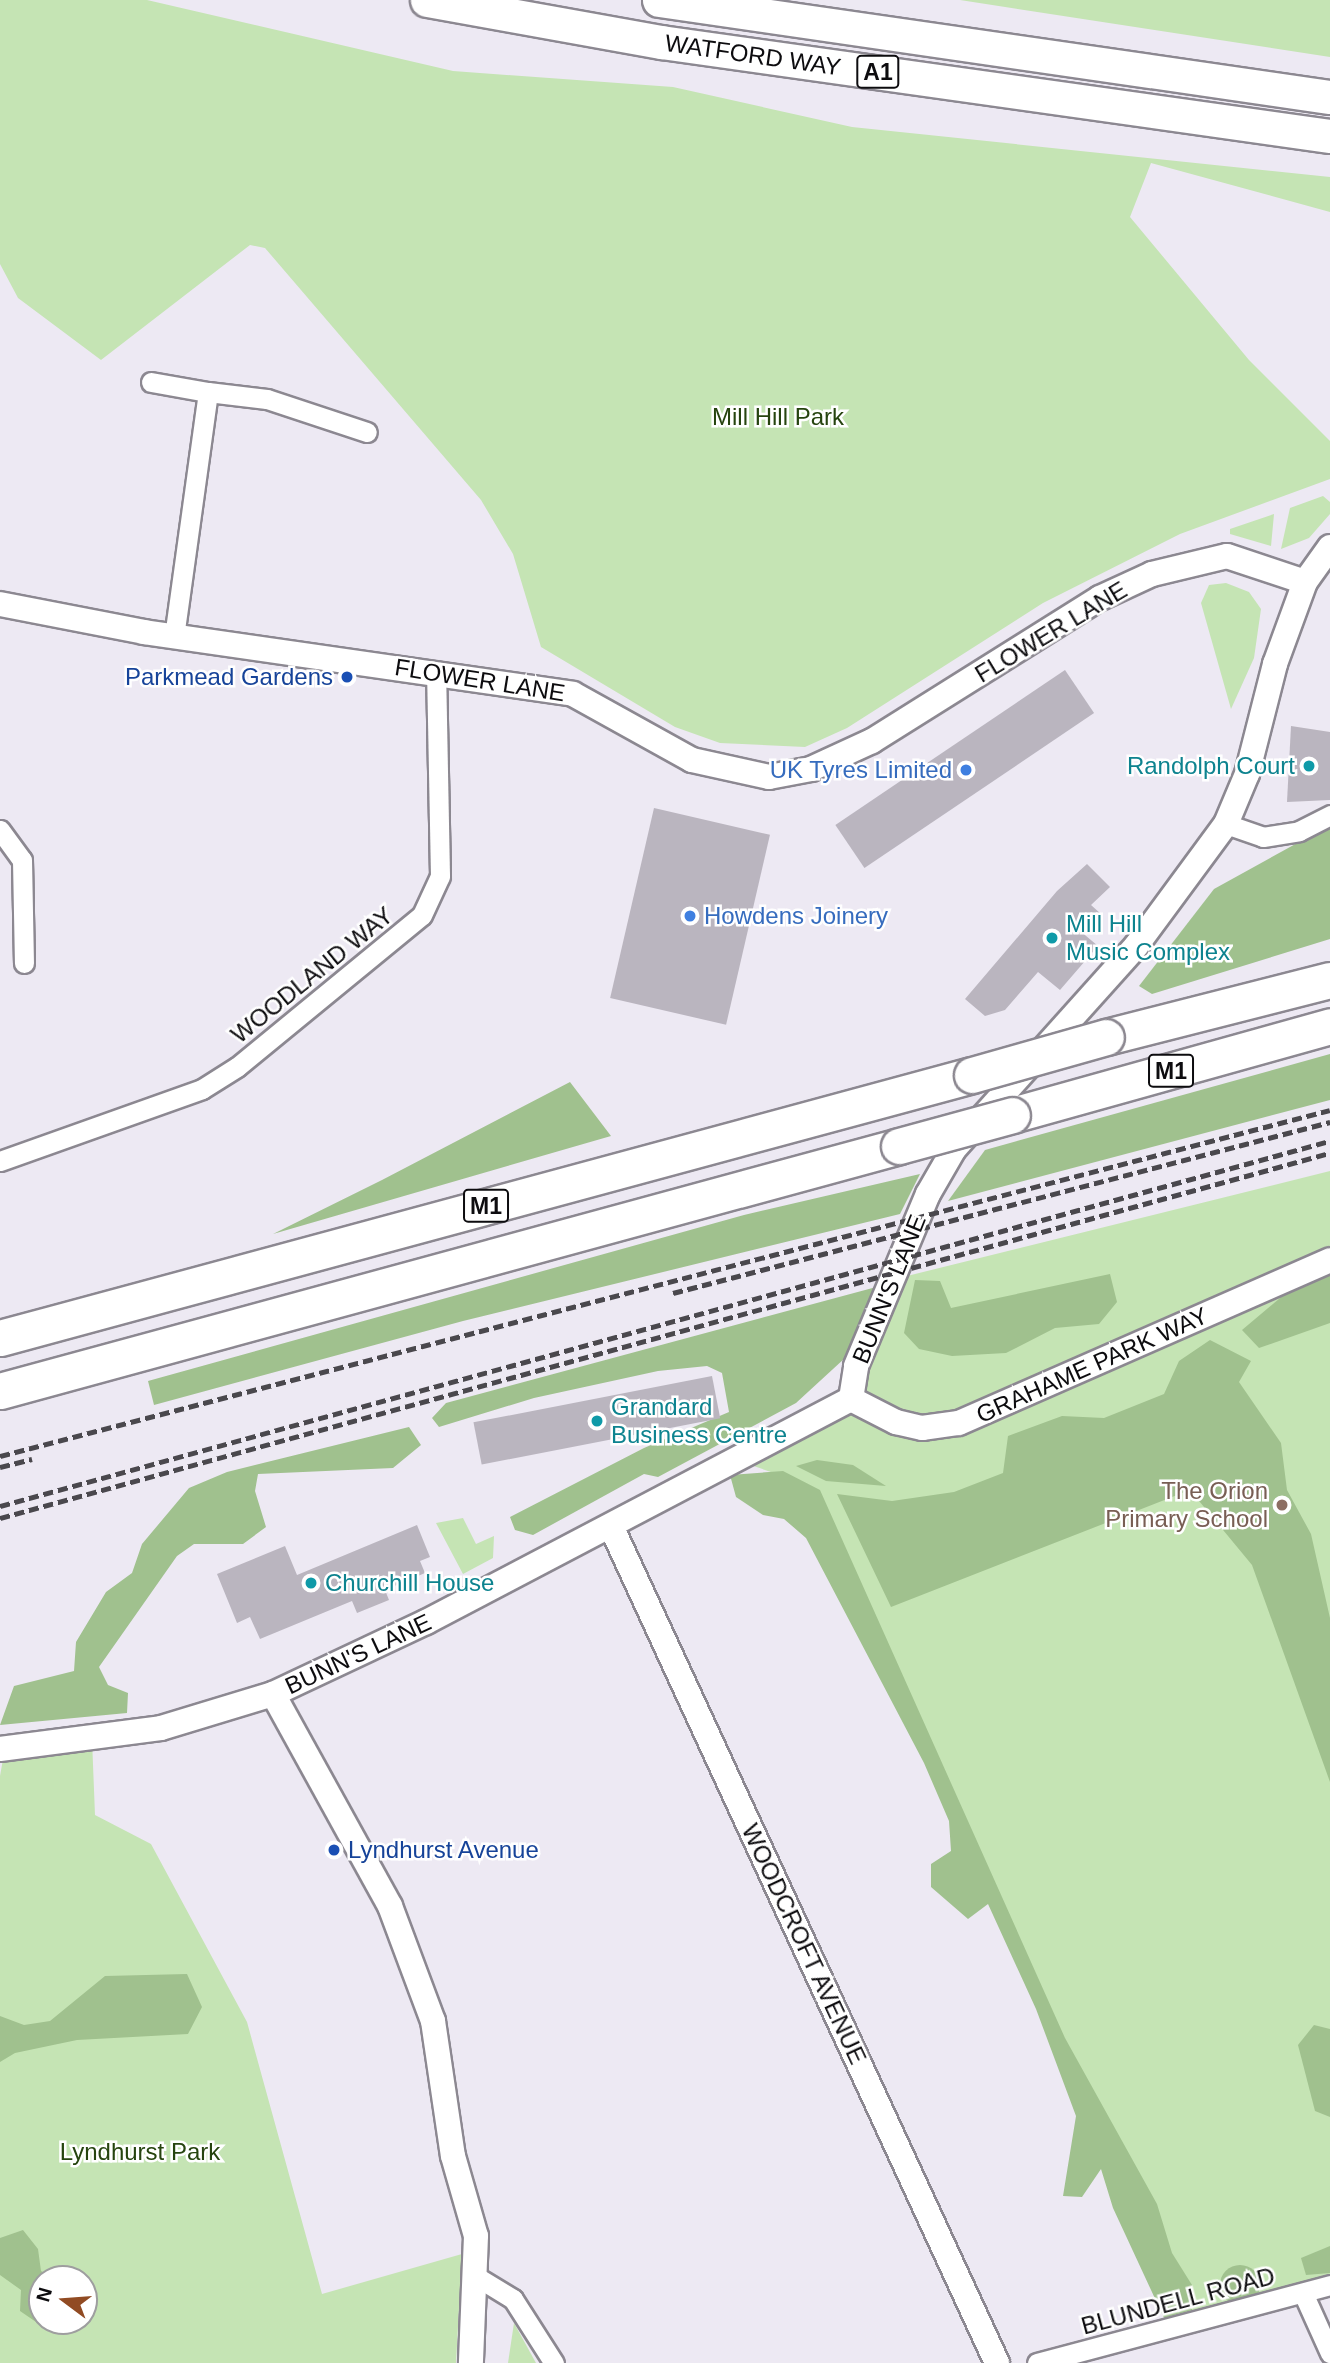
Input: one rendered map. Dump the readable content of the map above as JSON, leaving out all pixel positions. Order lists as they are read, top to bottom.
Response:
{
  "streets": {
    "highway": ["WATFORD WAY", "A1", "M1"],
    "street": [
      "FLOWER LANE",
      "WOODLAND WAY",
      "BUNN'S LANE",
      "GRAHAME PARK WAY",
      "WOODCROFT AVENUE",
      "BLUNDELL ROAD"
    ]
  },
  "crossings": [
    ["FLOWER LANE", "WOODLAND WAY"],
    ["FLOWER LANE", "BUNN'S LANE"],
    ["BUNN'S LANE", "GRAHAME PARK WAY"],
    ["BUNN'S LANE", "WOODCROFT AVENUE"]
  ],
  "parks": ["Mill Hill Park", "Lyndhurst Park"],
  "places": [
    "Parkmead Gardens",
    "Randolph Court",
    "UK Tyres Limited",
    "Howdens Joinery",
    "Mill Hill Music Complex",
    "Grandard Business Centre",
    "The Orion Primary School",
    "Churchill House",
    "Lyndhurst Avenue"
  ],
  "north": "left"
}
